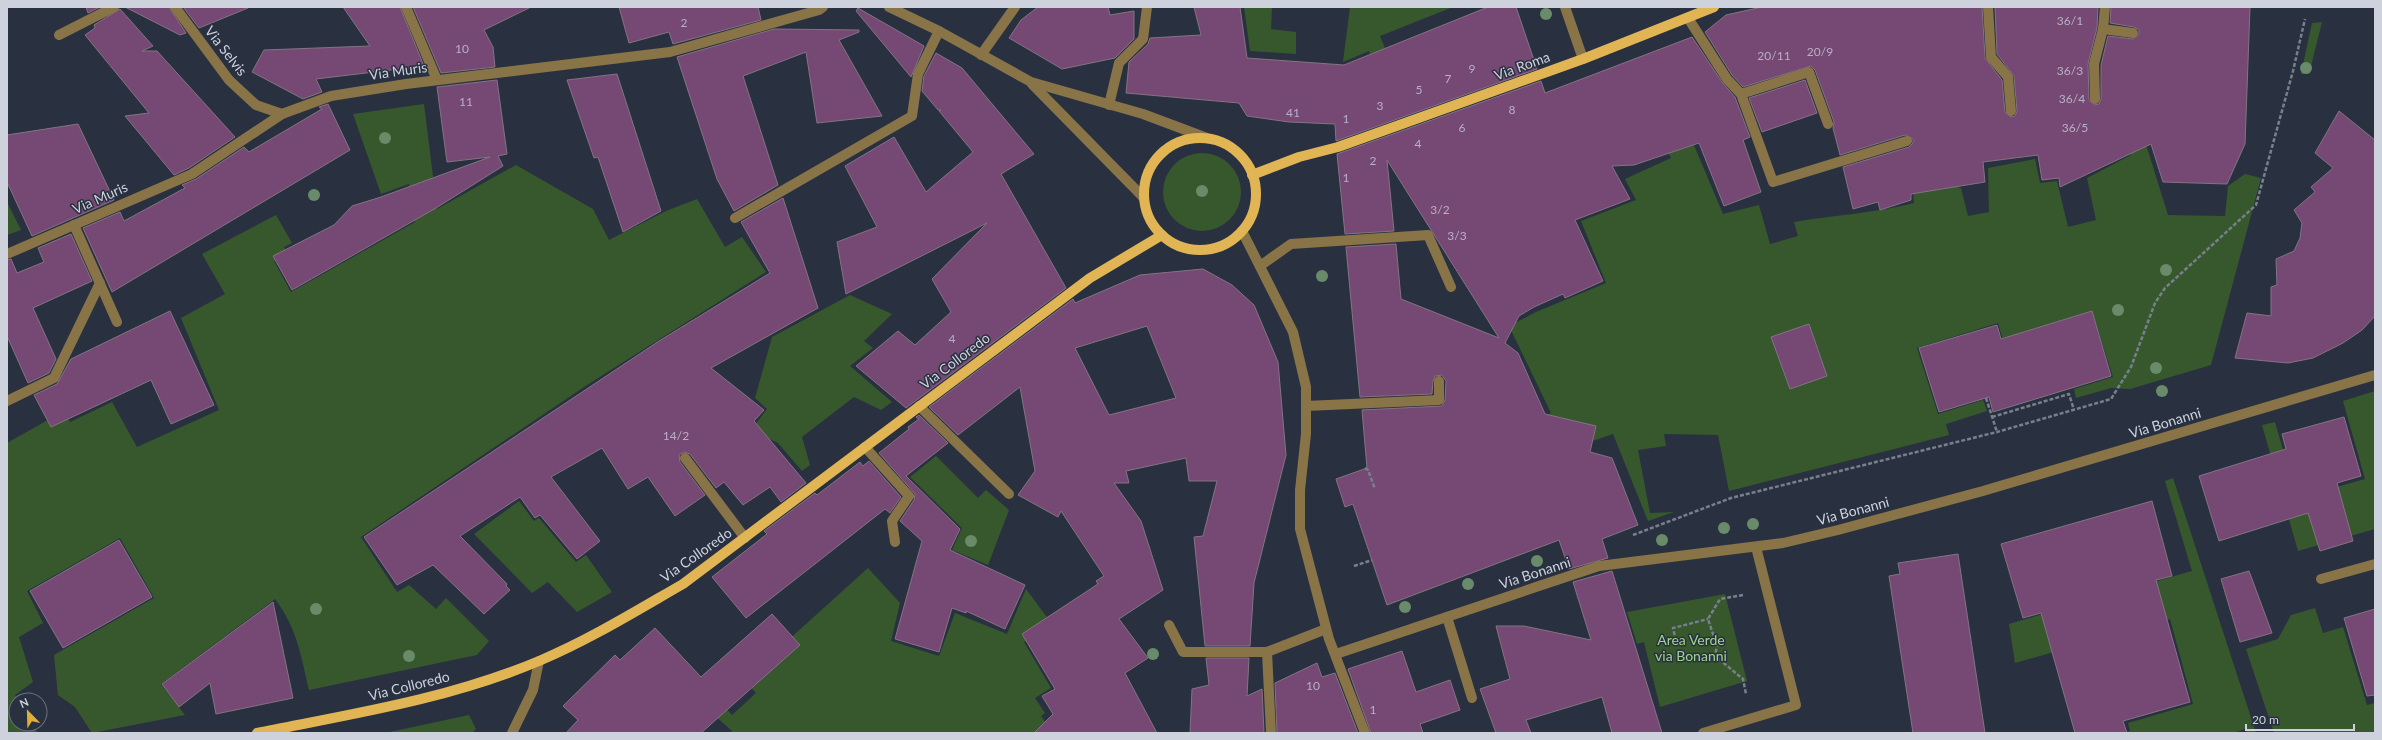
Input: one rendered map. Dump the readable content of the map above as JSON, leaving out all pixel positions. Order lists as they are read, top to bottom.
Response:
{
  "streets": {
    "main road": ["Via Roma", "Via Colloredo"],
    "street": ["Via Selvis", "Via Muris", "Via Bonanni"]
  },
  "crossings": [
    ["Via Selvis", "Via Muris"],
    ["Via Roma", "Via Colloredo"]
  ],
  "parks": ["Area Verde via Bonanni"],
  "house_numbers": [
    "36/1",
    "2",
    "10",
    "20/9",
    "20/11",
    "9",
    "36/3",
    "7",
    "5",
    "36/4",
    "11",
    "3",
    "8",
    "41",
    "1",
    "6",
    "36/5",
    "4",
    "2",
    "1",
    "3/2",
    "3/3",
    "4",
    "14/2",
    "10",
    "1"
  ],
  "scale_bar": "20 m",
  "north": "top left"
}
